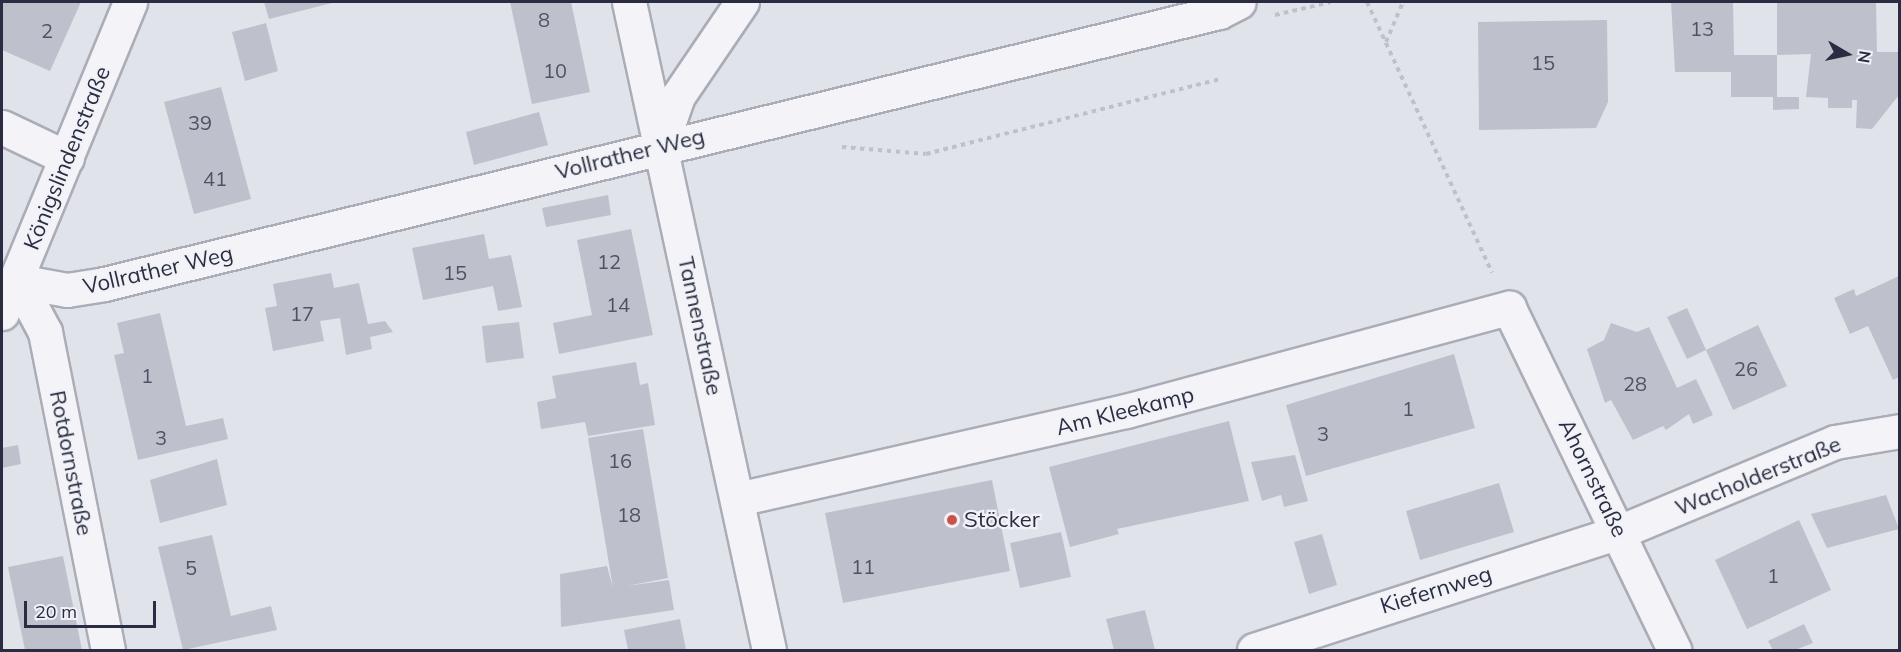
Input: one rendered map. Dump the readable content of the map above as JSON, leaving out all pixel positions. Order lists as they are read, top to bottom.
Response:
{
  "streets": {
    "street": [
      "Vollrather Weg",
      "Königslindenstraße",
      "Tannenstraße",
      "Am Kleekamp",
      "Rotdornstraße",
      "Wacholderstraße",
      "Ahornstraße",
      "Kiefernweg"
    ]
  },
  "crossings": [
    ["Vollrather Weg", "Königslindenstraße"],
    ["Vollrather Weg", "Tannenstraße"],
    ["Vollrather Weg", "Rotdornstraße"],
    ["Königslindenstraße", "Rotdornstraße"],
    ["Tannenstraße", "Am Kleekamp"],
    ["Am Kleekamp", "Ahornstraße"],
    ["Wacholderstraße", "Ahornstraße"],
    ["Wacholderstraße", "Kiefernweg"],
    ["Ahornstraße", "Kiefernweg"]
  ],
  "places": ["Stöcker"],
  "house_numbers": [
    "8",
    "13",
    "2",
    "15",
    "10",
    "39",
    "41",
    "12",
    "15",
    "14",
    "17",
    "26",
    "1",
    "28",
    "1",
    "3",
    "3",
    "16",
    "18",
    "11",
    "5",
    "1"
  ],
  "scale_bar": "20 m",
  "north": "right"
}
